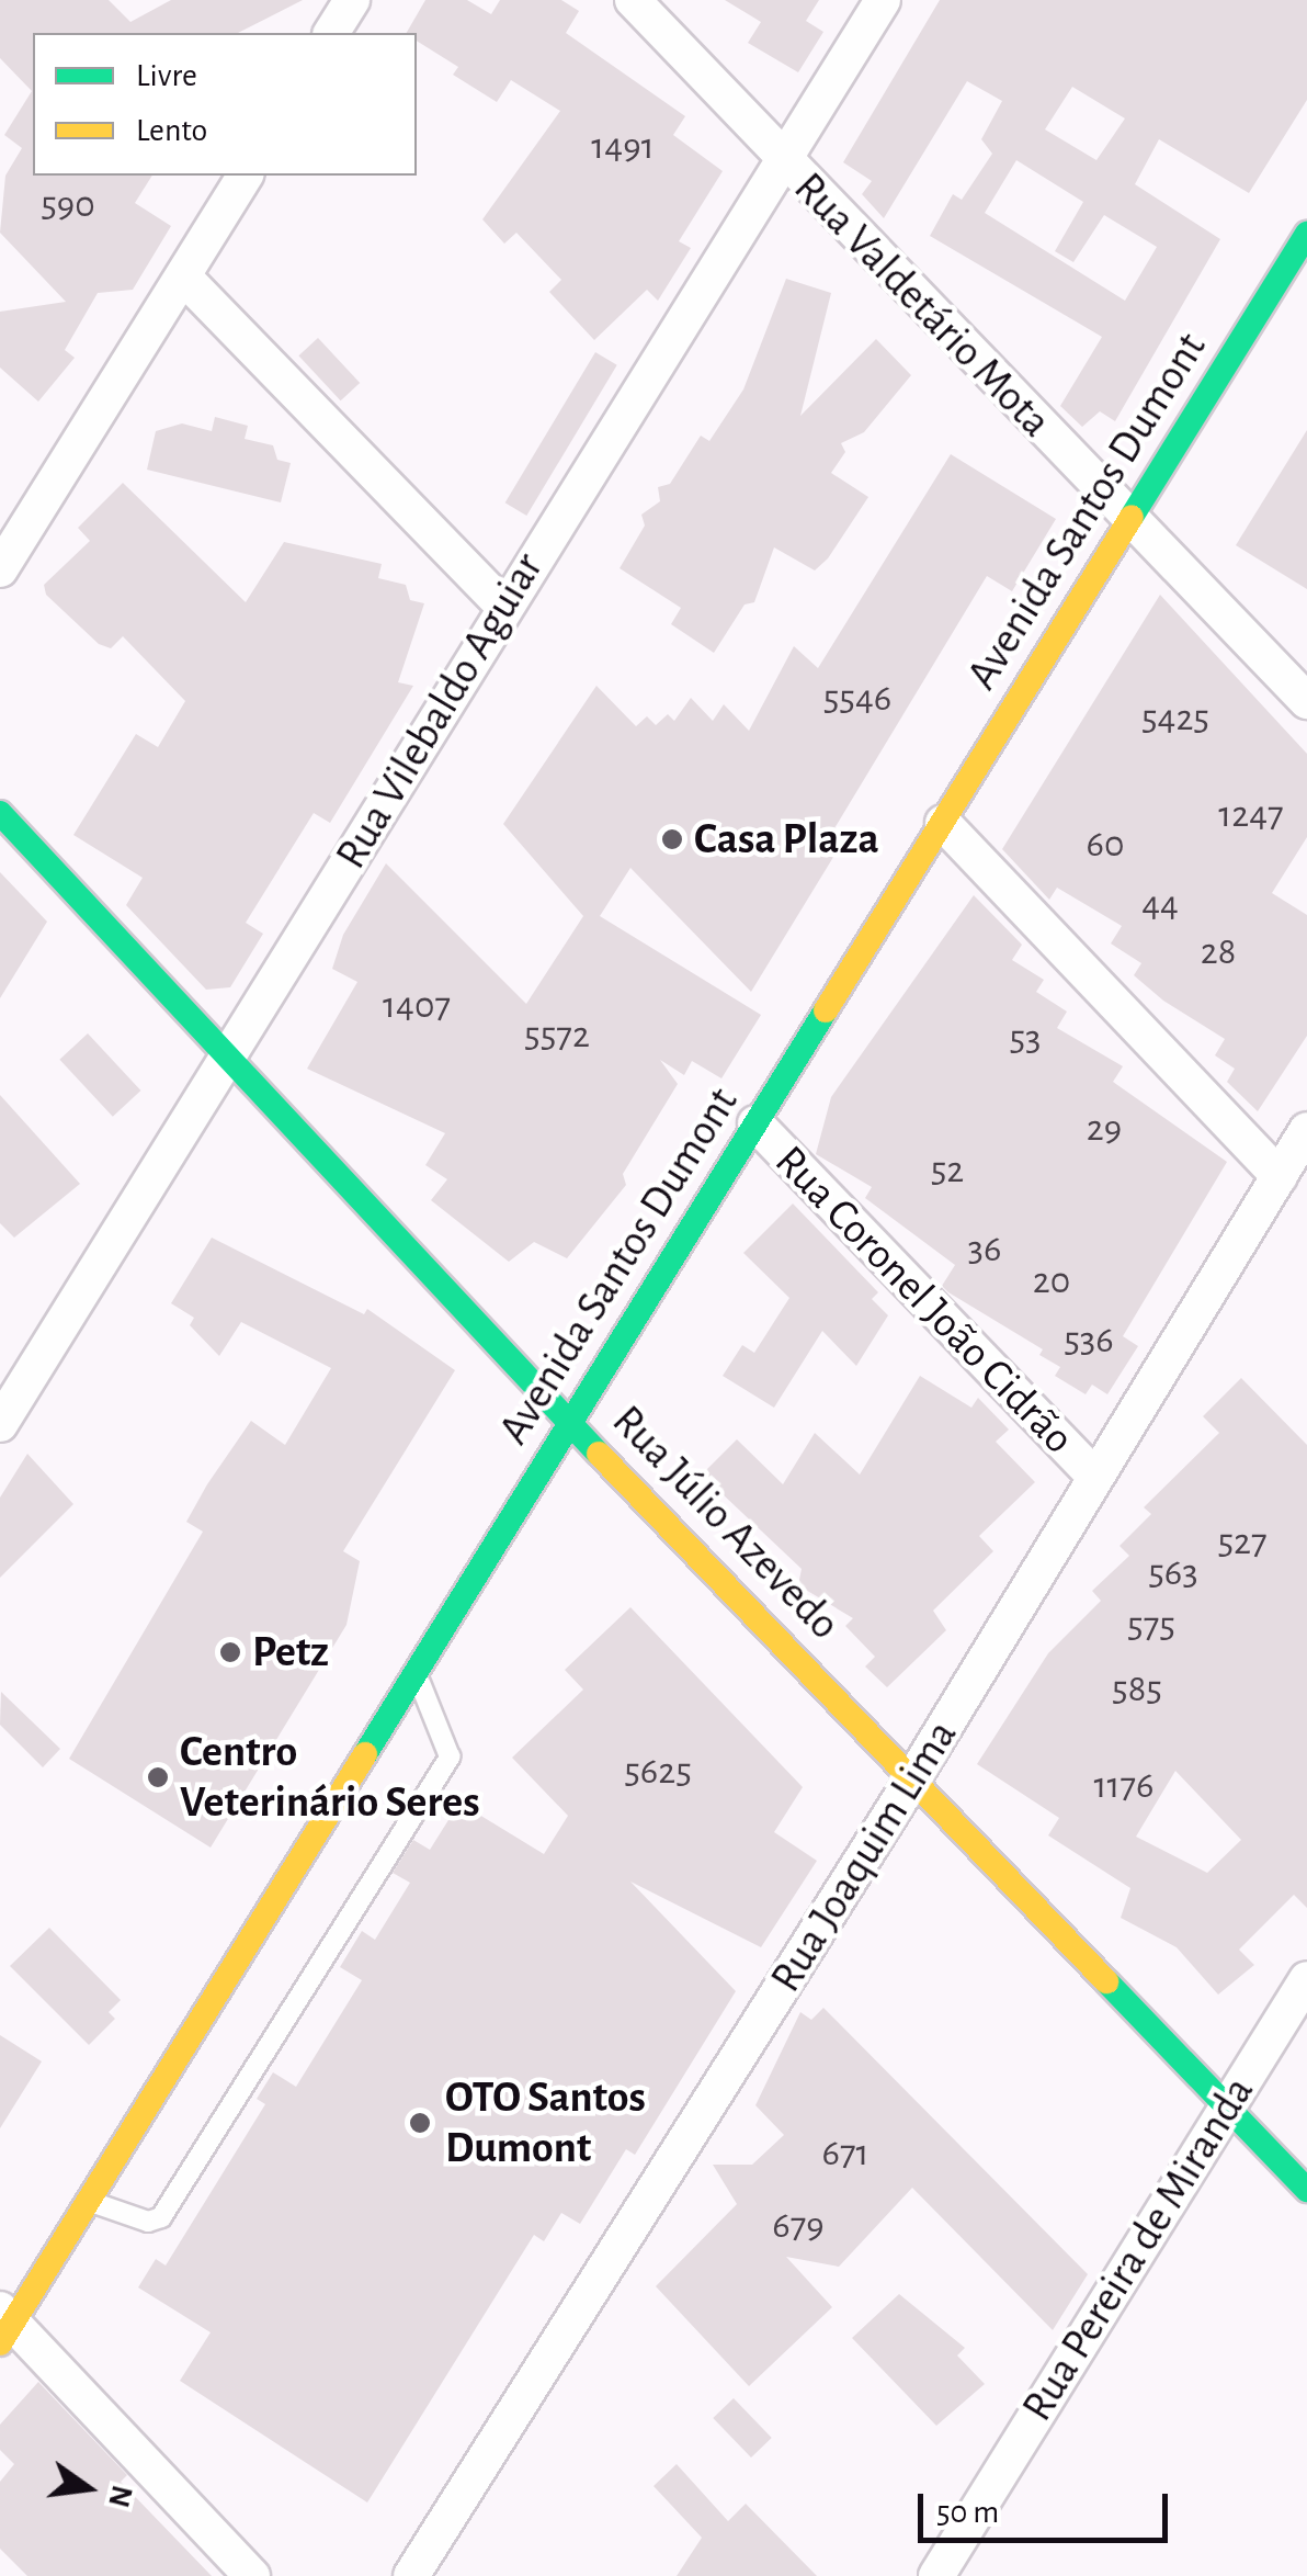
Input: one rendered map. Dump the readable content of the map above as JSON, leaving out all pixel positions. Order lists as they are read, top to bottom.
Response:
{
  "streets": {
    "main road": ["Avenida Santos Dumont", "Rua Júlio Azevedo"],
    "street": [
      "Rua Valdetário Mota",
      "Rua Vilebaldo Aguiar",
      "Rua Coronel João Cidrão",
      "Rua Joaquim Lima",
      "Rua Pereira de Miranda"
    ]
  },
  "crossings": [
    ["Rua Valdetário Mota", "Avenida Santos Dumont"],
    ["Rua Valdetário Mota", "Rua Vilebaldo Aguiar"],
    ["Avenida Santos Dumont", "Rua Coronel João Cidrão"],
    ["Avenida Santos Dumont", "Rua Júlio Azevedo"],
    ["Rua Vilebaldo Aguiar", "Rua Júlio Azevedo"],
    ["Rua Coronel João Cidrão", "Rua Joaquim Lima"],
    ["Rua Júlio Azevedo", "Rua Joaquim Lima"],
    ["Rua Júlio Azevedo", "Rua Pereira de Miranda"]
  ],
  "places": [
    "Casa Plaza",
    "Petz",
    "Centro Veterinário Seres",
    "OTO Santos Dumont"
  ],
  "house_numbers": [
    "1491",
    "590",
    "5546",
    "5425",
    "1247",
    "60",
    "44",
    "28",
    "1407",
    "5572",
    "53",
    "29",
    "52",
    "36",
    "20",
    "536",
    "527",
    "563",
    "575",
    "585",
    "5625",
    "1176",
    "671",
    "679"
  ],
  "legend": ["Livre", "Lento"],
  "scale_bar": "50 m",
  "north": "right"
}
